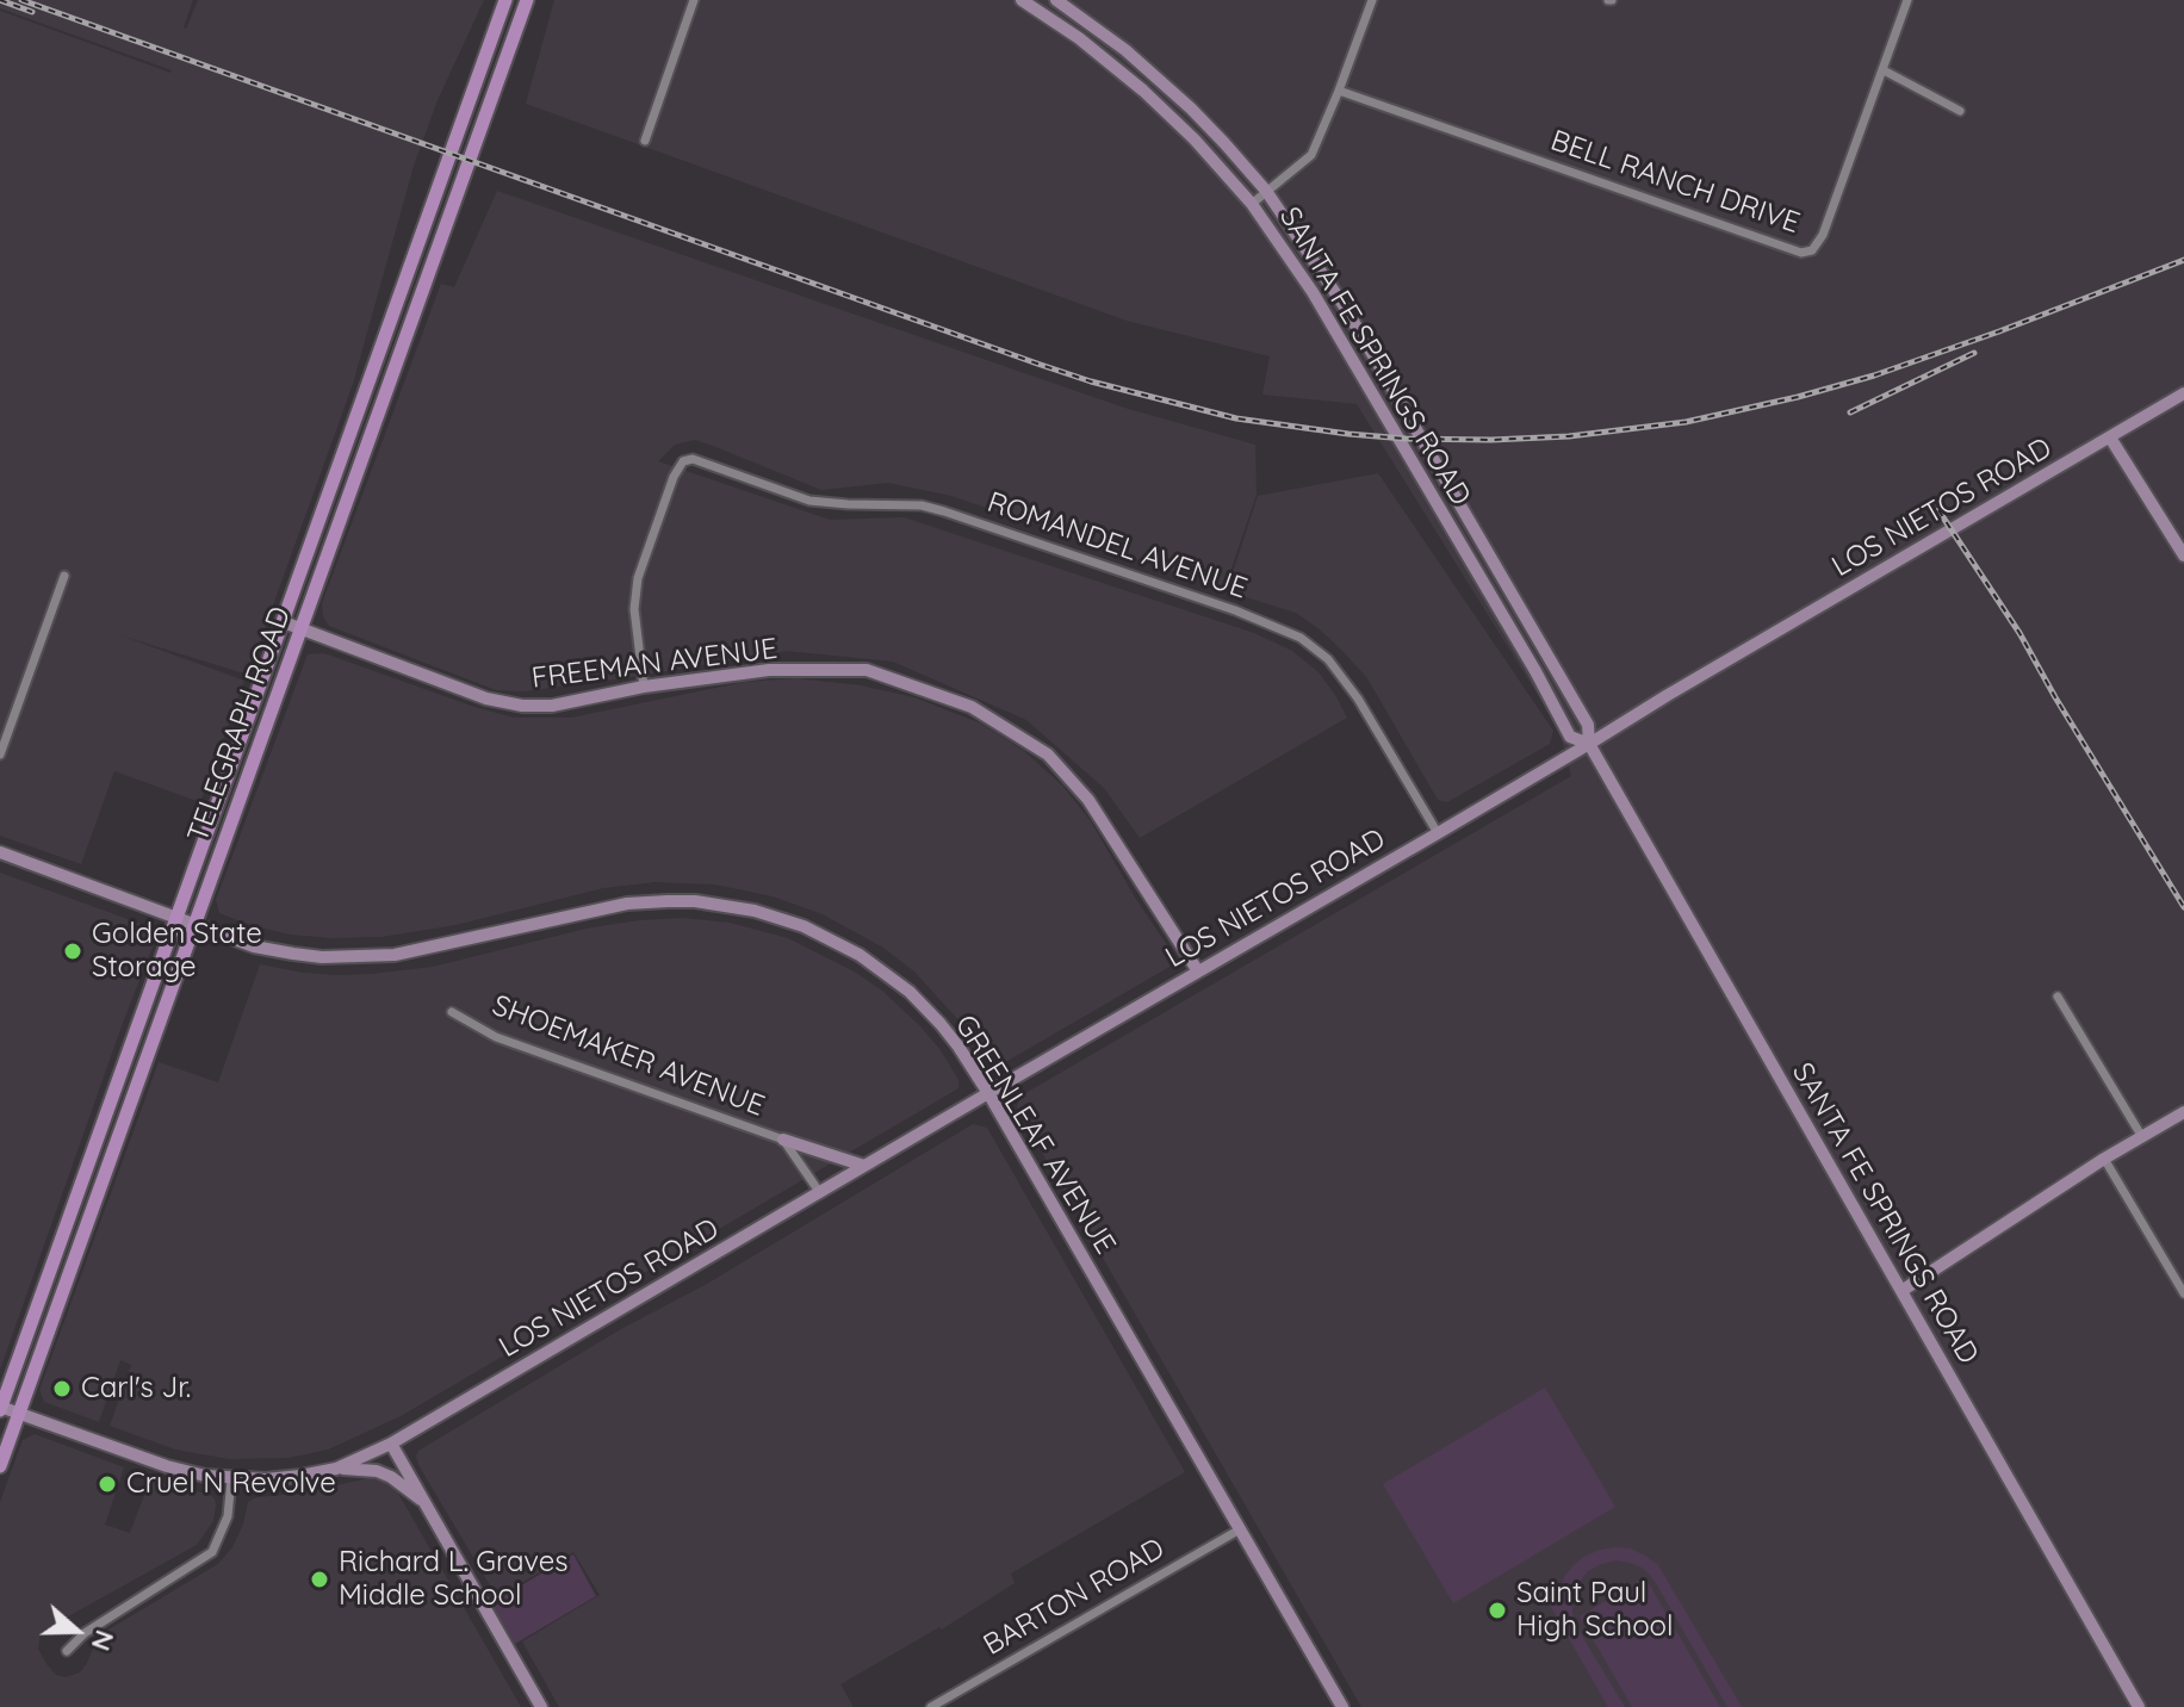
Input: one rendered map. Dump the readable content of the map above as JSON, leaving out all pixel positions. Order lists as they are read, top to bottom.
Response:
{
  "streets": {
    "main road": [
      "SANTA FE SPRINGS ROAD",
      "LOS NIETOS ROAD",
      "FREEMAN AVENUE",
      "TELEGRAPH ROAD",
      "GREENLEAF AVENUE"
    ],
    "street": [
      "BELL RANCH DRIVE",
      "ROMANDEL AVENUE",
      "SHOEMAKER AVENUE",
      "BARTON ROAD"
    ]
  },
  "crossings": [
    ["SANTA FE SPRINGS ROAD", "LOS NIETOS ROAD"],
    ["LOS NIETOS ROAD", "ROMANDEL AVENUE"],
    ["LOS NIETOS ROAD", "FREEMAN AVENUE"],
    ["LOS NIETOS ROAD", "SHOEMAKER AVENUE"],
    ["LOS NIETOS ROAD", "GREENLEAF AVENUE"],
    ["ROMANDEL AVENUE", "FREEMAN AVENUE"],
    ["FREEMAN AVENUE", "TELEGRAPH ROAD"],
    ["TELEGRAPH ROAD", "GREENLEAF AVENUE"],
    ["GREENLEAF AVENUE", "BARTON ROAD"]
  ],
  "places": [
    "Golden State Storage",
    "Carl's Jr.",
    "Cruel N Revolve",
    "Richard L. Graves Middle School",
    "Saint Paul High School"
  ],
  "north": "right"
}
